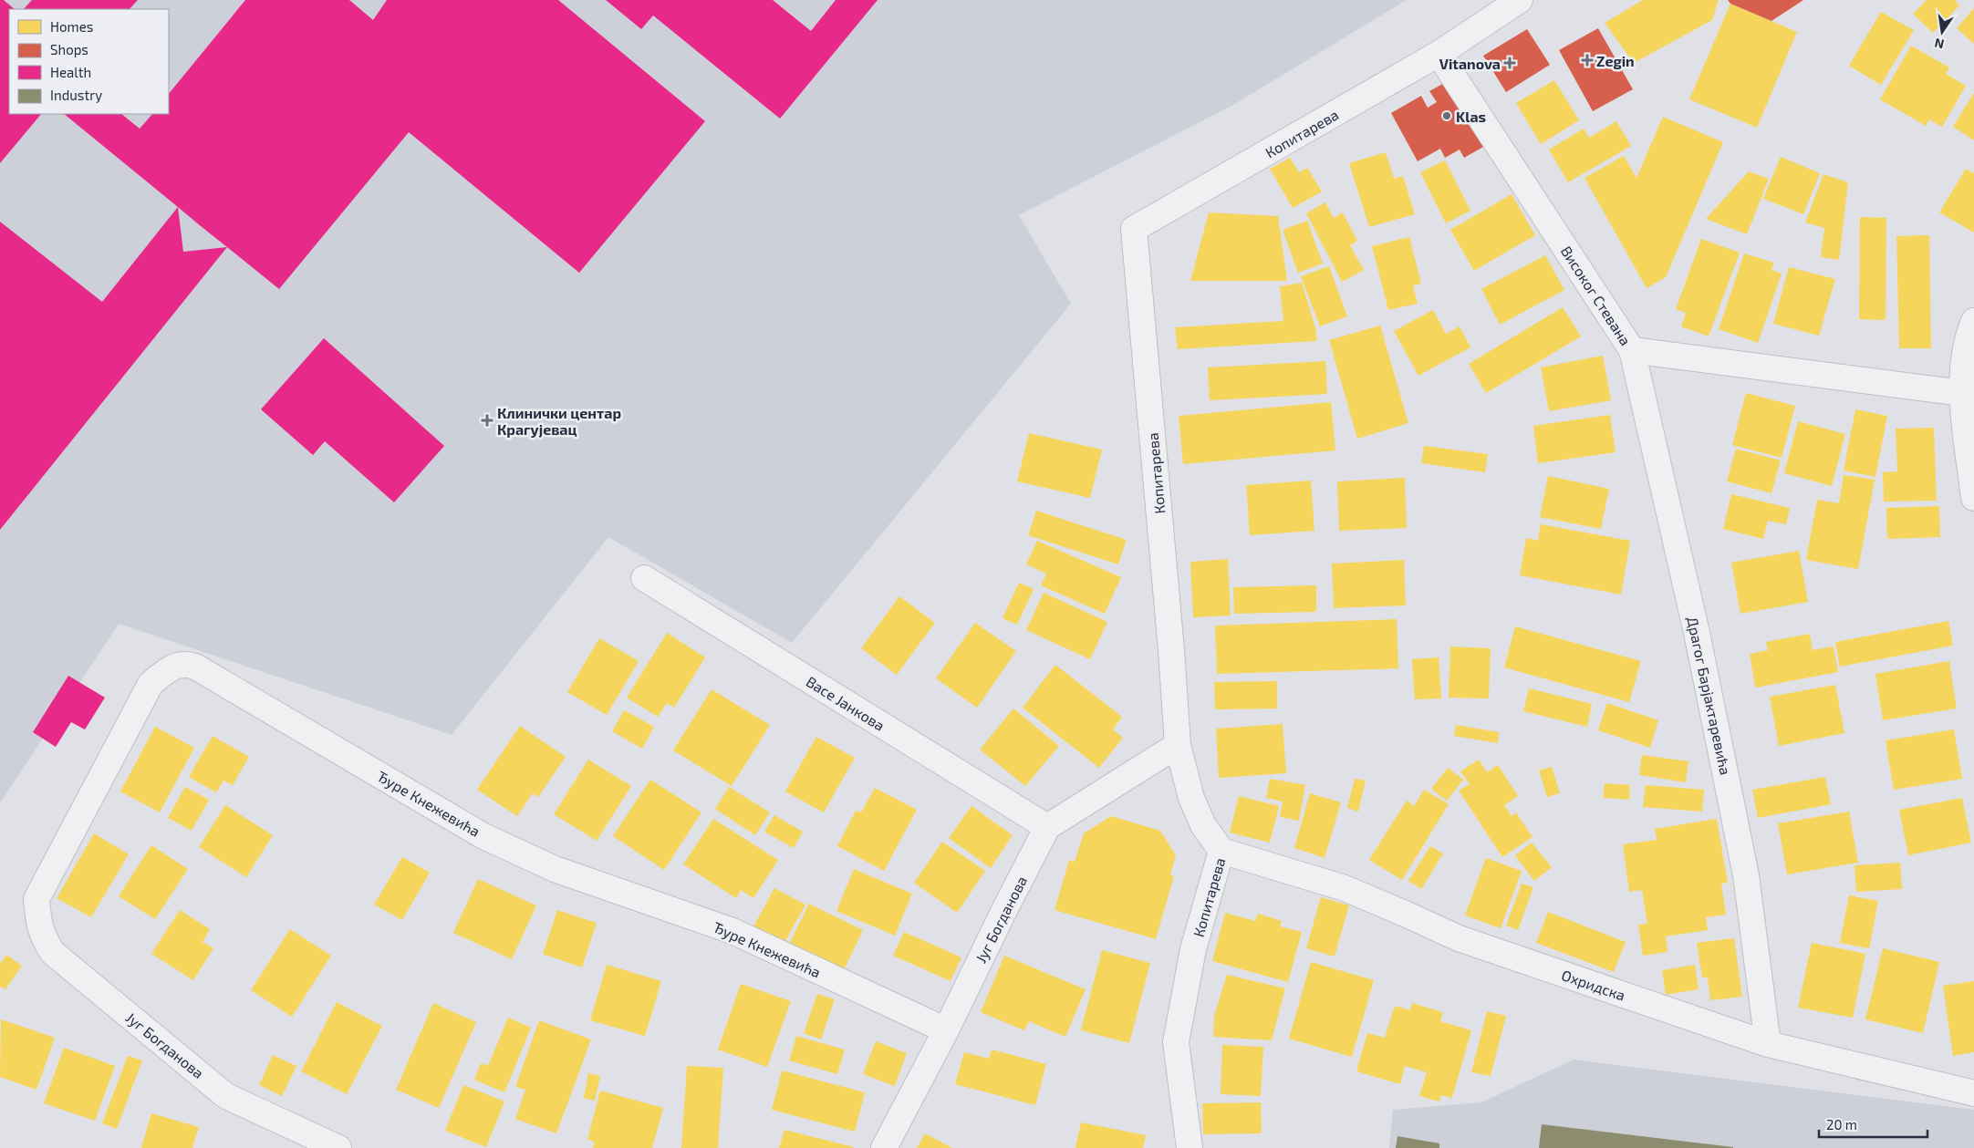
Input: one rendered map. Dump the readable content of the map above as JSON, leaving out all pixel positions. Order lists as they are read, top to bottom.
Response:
{
  "streets": {
    "street": [
      "Копитарева",
      "Високог Стевана",
      "Драгог Барјактаревића",
      "Васе Јанкова",
      "Ђуре Кнежевића",
      "Југ Богданова",
      "Охридска"
    ]
  },
  "crossings": [
    ["Копитарева", "Високог Стевана"],
    ["Копитарева", "Охридска"],
    ["Високог Стевана", "Драгог Барјактаревића"],
    ["Драгог Барјактаревића", "Охридска"],
    ["Васе Јанкова", "Југ Богданова"],
    ["Ђуре Кнежевића", "Југ Богданова"]
  ],
  "places": {
    "health": ["Zegin", "Vitanova", "Клинички центар Крагујевац"],
    "other": ["Klas"]
  },
  "legend": [
    "Homes",
    "Shops",
    "Health",
    "Industry"
  ],
  "scale_bar": "20 m",
  "north": "bottom"
}
